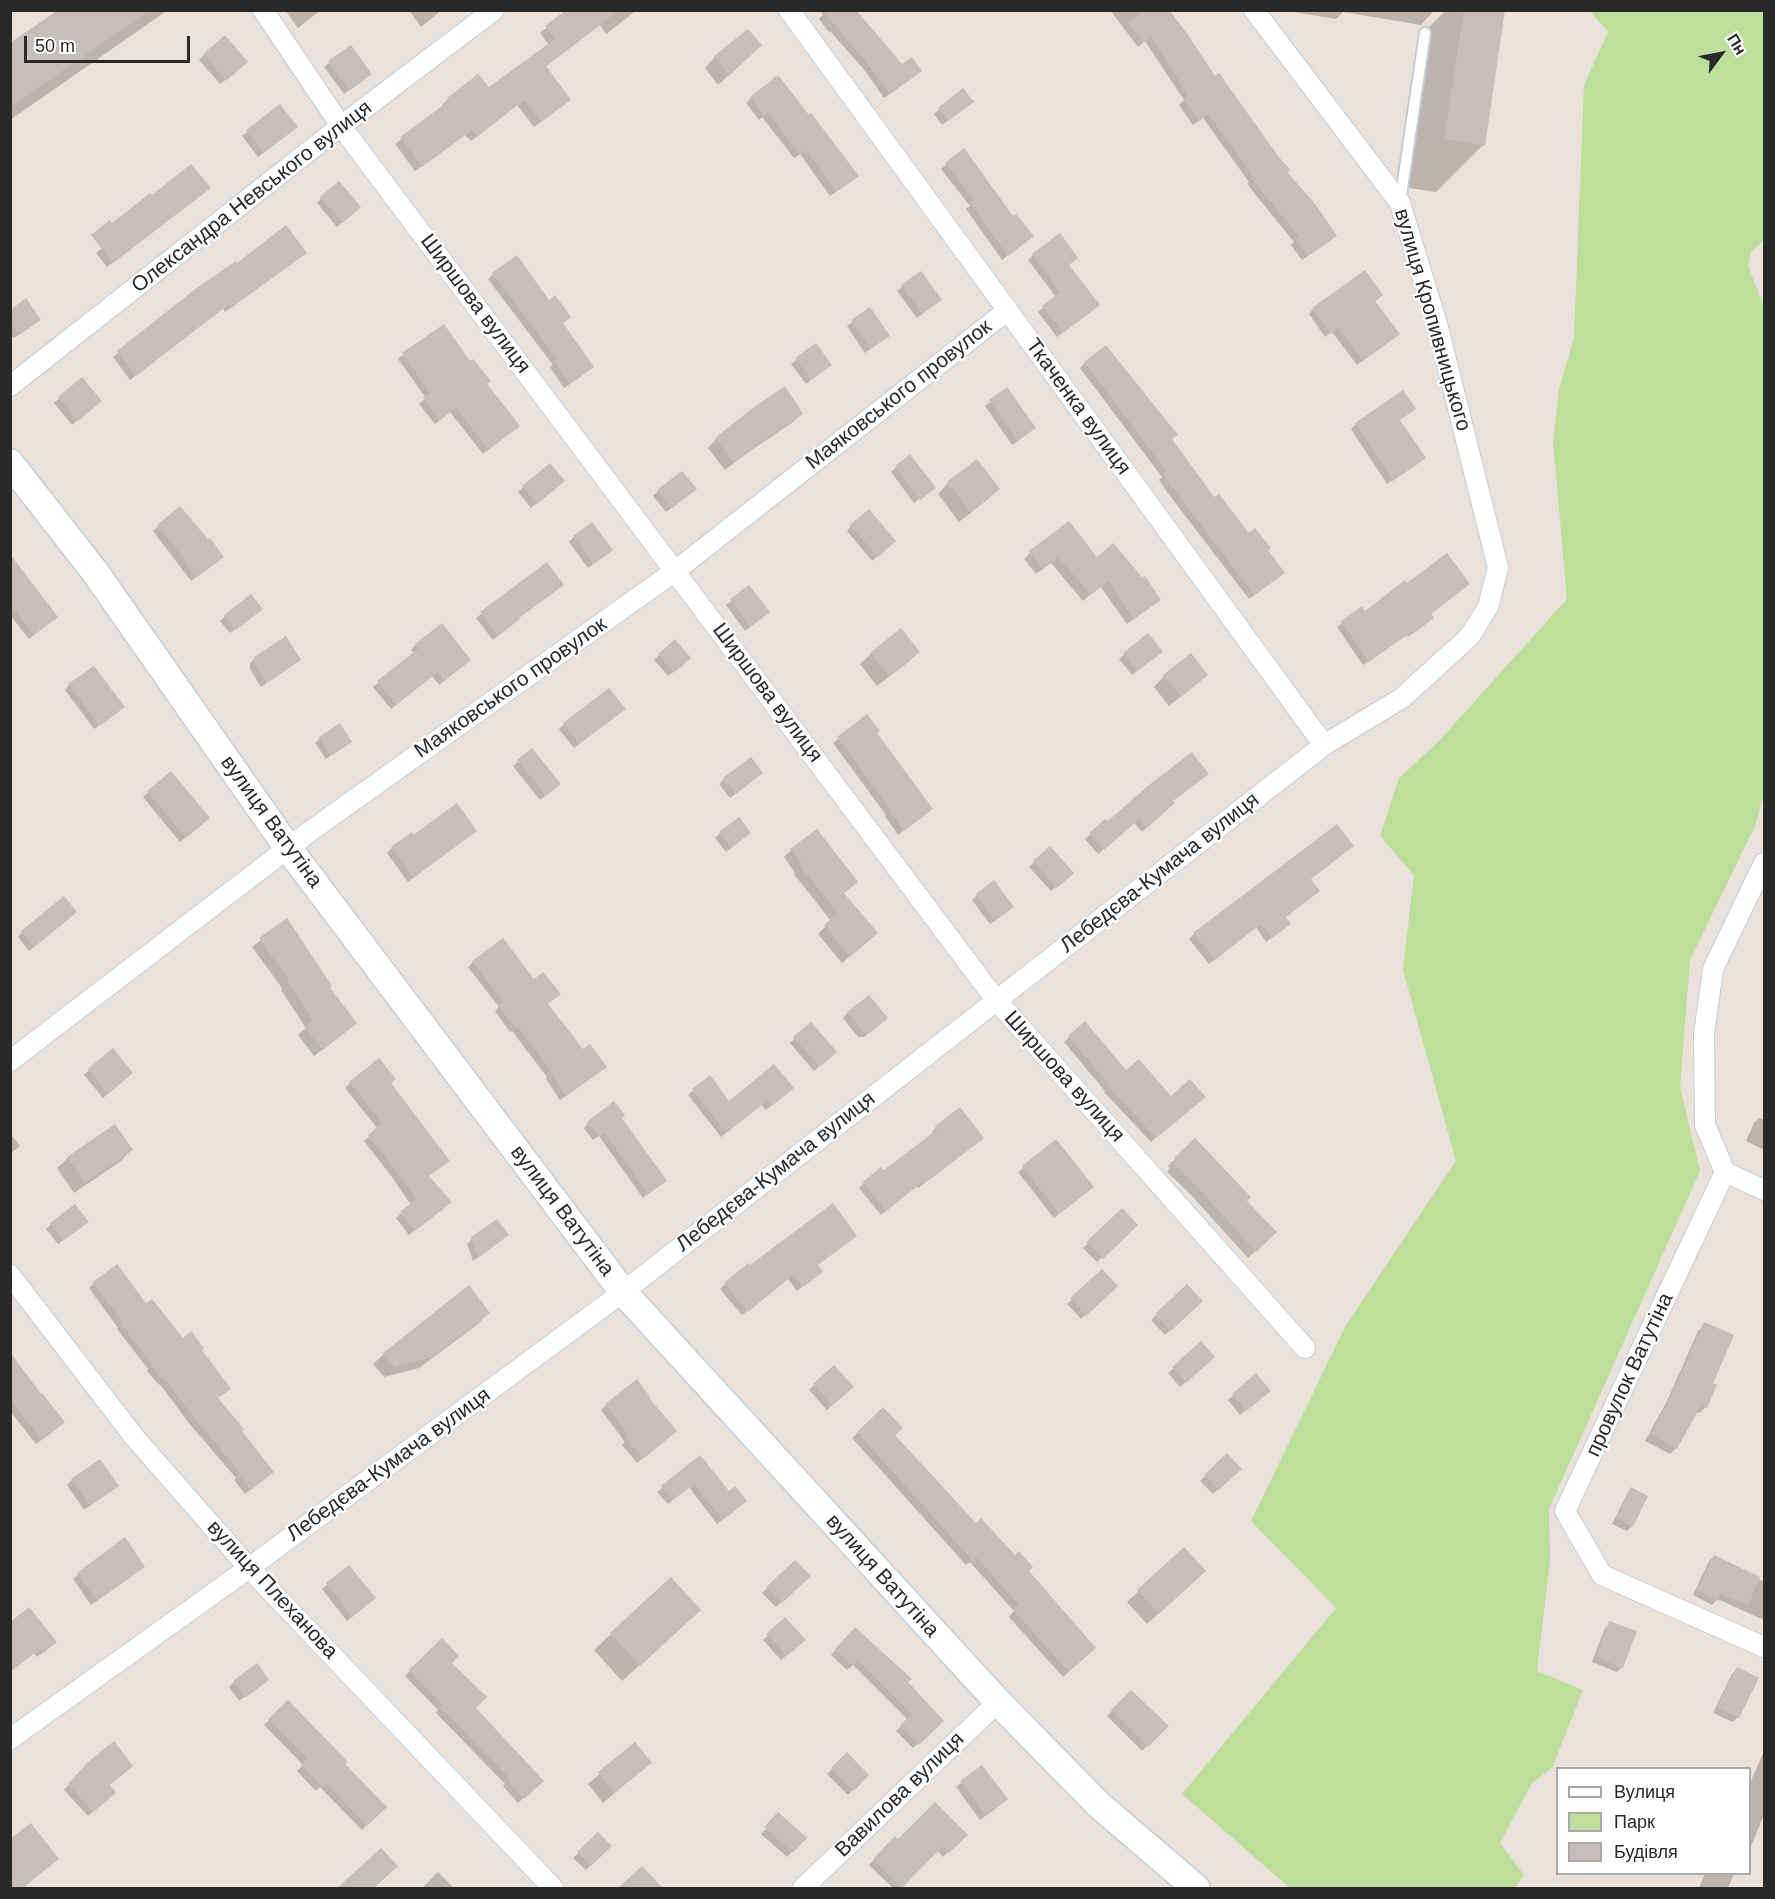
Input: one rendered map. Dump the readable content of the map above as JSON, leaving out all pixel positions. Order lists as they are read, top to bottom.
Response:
{
  "streets": {
    "street": [
      "Олександра Невського вулиця",
      "Ширшова вулиця",
      "вулиця Кропивницького",
      "Маяковського провулок",
      "Ткаченка вулиця",
      "вулиця Ватутіна",
      "Лебедєва-Кумача вулиця",
      "провулок Ватутіна",
      "вулиця Плеханова",
      "Вавилова вулиця"
    ]
  },
  "crossings": [
    ["Олександра Невського вулиця", "Ширшова вулиця"],
    ["Ширшова вулиця", "Маяковського провулок"],
    ["Ширшова вулиця", "Лебедєва-Кумача вулиця"],
    ["вулиця Кропивницького", "Лебедєва-Кумача вулиця"],
    ["Маяковського провулок", "Ткаченка вулиця"],
    ["Маяковського провулок", "вулиця Ватутіна"],
    ["Ткаченка вулиця", "Лебедєва-Кумача вулиця"],
    ["вулиця Ватутіна", "Лебедєва-Кумача вулиця"],
    ["вулиця Ватутіна", "Вавилова вулиця"],
    ["Лебедєва-Кумача вулиця", "вулиця Плеханова"]
  ],
  "legend": ["Вулиця", "Парк", "Будівля"],
  "scale_bar": "50 m",
  "north": "top right"
}
